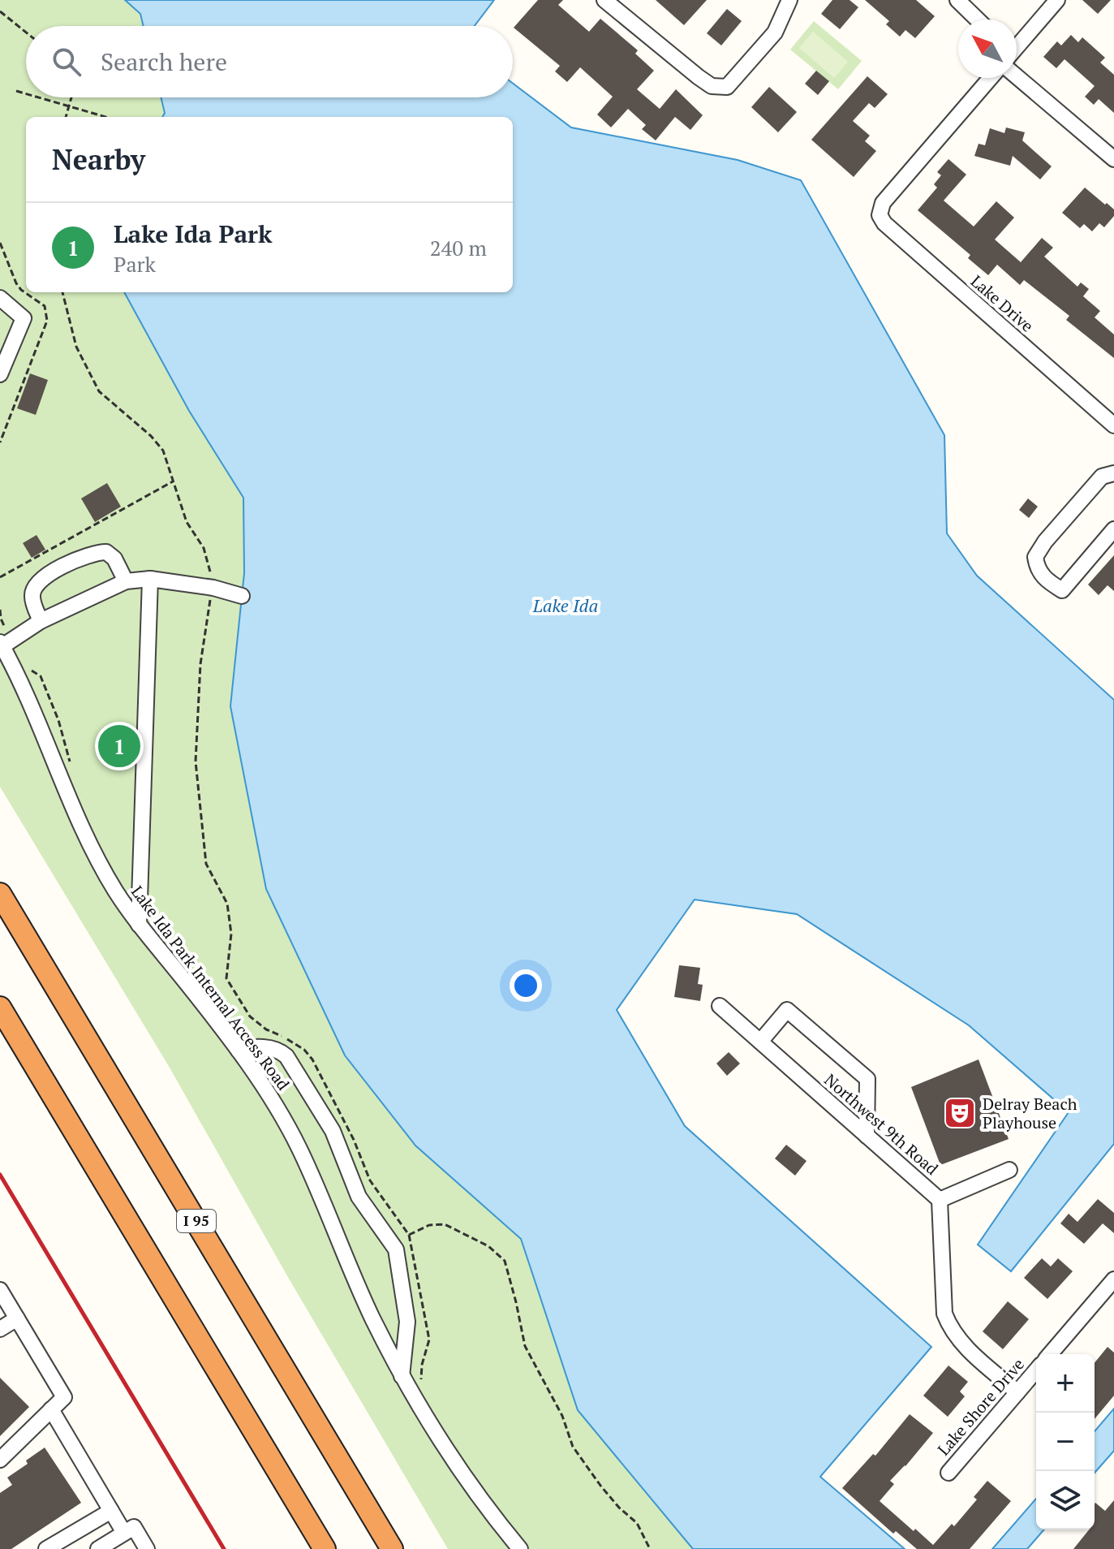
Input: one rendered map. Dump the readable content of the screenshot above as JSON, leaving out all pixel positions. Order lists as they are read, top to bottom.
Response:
{
  "streets": {
    "highway": ["I 95"],
    "street": [
      "Lake Drive",
      "Lake Ida Park Internal Access Road",
      "Northwest 9th Road",
      "Lake Shore Drive"
    ]
  },
  "crossings": [
    ["Northwest 9th Road", "Lake Shore Drive"]
  ],
  "water": ["Lake Ida"],
  "places": {
    "theatre": ["Delray Beach Playhouse"]
  },
  "north": "top left",
  "page": {
    "search": "Search here",
    "heading": "Nearby",
    "list": [
      {
        "mark": "1",
        "name": "Lake Ida Park",
        "note": "Park",
        "value": "240 m"
      }
    ],
    "pins": "1",
    "map_buttons": ["+", "−"]
  }
}
